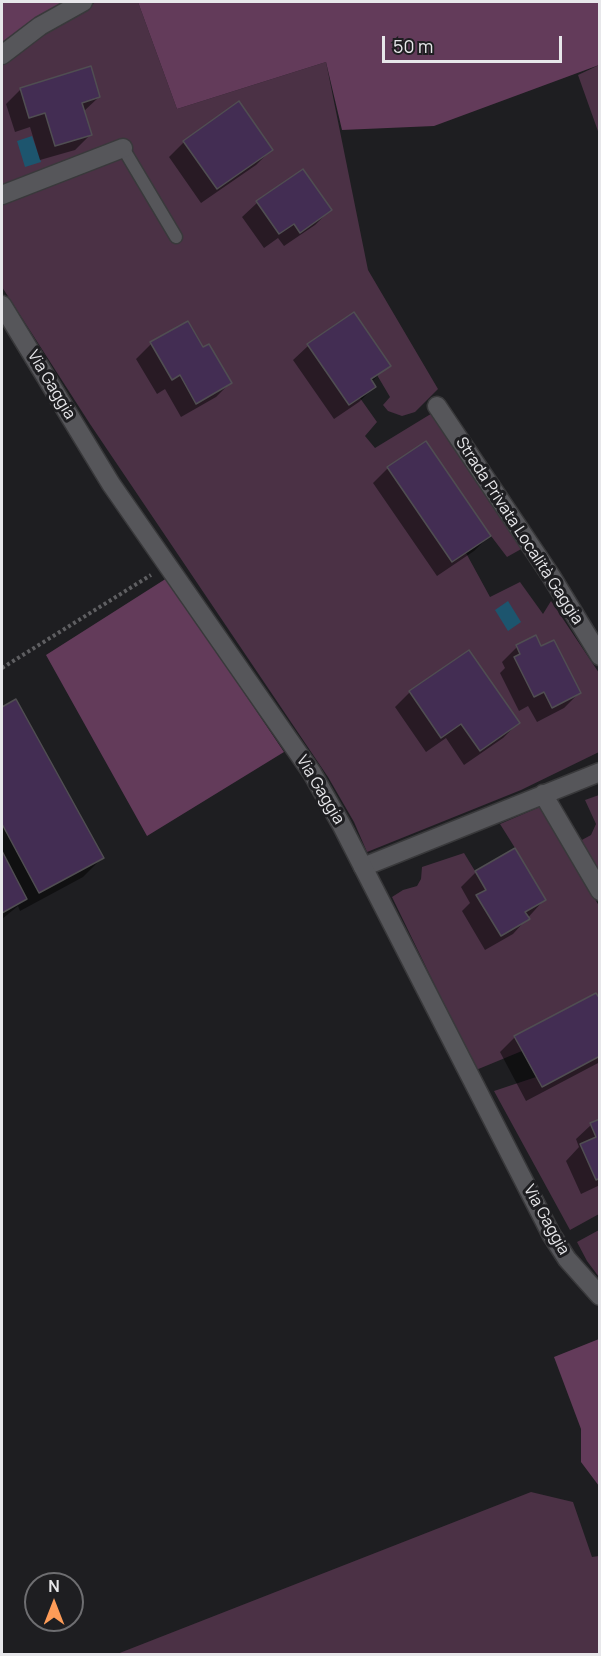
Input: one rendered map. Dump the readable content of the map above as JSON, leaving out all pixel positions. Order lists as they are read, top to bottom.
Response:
{
  "streets": {
    "street": ["Via Gaggia", "Strada Privata Località Gaggia"]
  },
  "scale_bar": "50 m",
  "north": "top"
}
